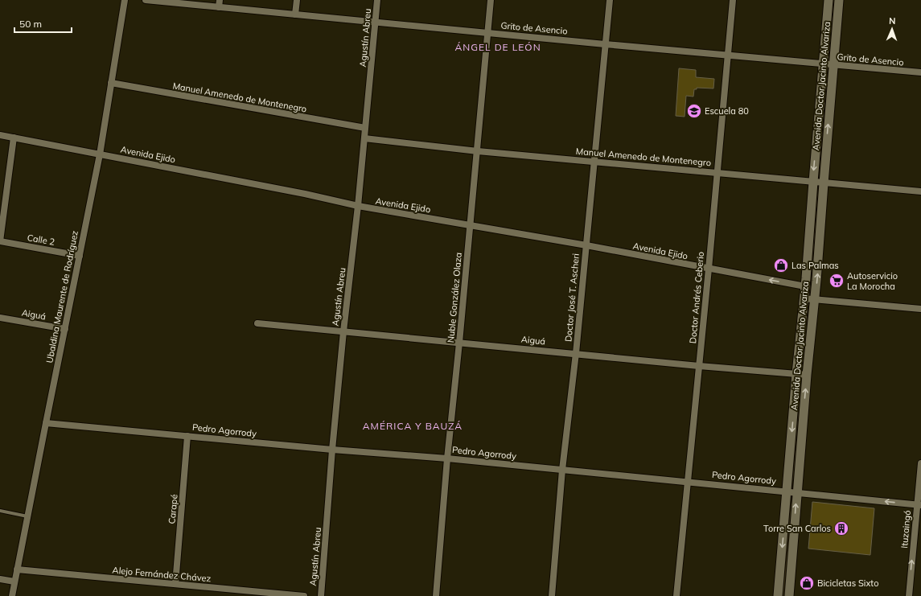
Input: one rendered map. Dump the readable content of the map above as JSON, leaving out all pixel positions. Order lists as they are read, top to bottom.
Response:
{
  "streets": {
    "main road": ["Avenida Doctor Jacinto Alvariza"],
    "street": [
      "Grito de Asencio",
      "Agustín Abreu",
      "Manuel Amenedo de Montenegro",
      "Avenida Ejido",
      "Calle 2",
      "Ubaldina Maurente de Rodríguez",
      "Nuble González Olaza",
      "Doctor José T. Ascheri",
      "Doctor Andrés Ceberio",
      "Aiguá",
      "Pedro Agorrody",
      "Carapé",
      "Ituzaingó",
      "Alejo Fernández Chávez"
    ]
  },
  "crossings": [
    ["Grito de Asencio", "Agustín Abreu"],
    ["Grito de Asencio", "Avenida Doctor Jacinto Alvariza"],
    ["Grito de Asencio", "Nuble González Olaza"],
    ["Grito de Asencio", "Doctor José T. Ascheri"],
    ["Grito de Asencio", "Doctor Andrés Ceberio"],
    ["Agustín Abreu", "Manuel Amenedo de Montenegro"],
    ["Agustín Abreu", "Avenida Ejido"],
    ["Agustín Abreu", "Aiguá"],
    ["Agustín Abreu", "Pedro Agorrody"],
    ["Avenida Doctor Jacinto Alvariza", "Manuel Amenedo de Montenegro"],
    ["Avenida Doctor Jacinto Alvariza", "Avenida Ejido"],
    ["Avenida Doctor Jacinto Alvariza", "Aiguá"],
    ["Avenida Doctor Jacinto Alvariza", "Pedro Agorrody"],
    ["Manuel Amenedo de Montenegro", "Ubaldina Maurente de Rodríguez"],
    ["Manuel Amenedo de Montenegro", "Nuble González Olaza"],
    ["Manuel Amenedo de Montenegro", "Doctor José T. Ascheri"],
    ["Manuel Amenedo de Montenegro", "Doctor Andrés Ceberio"],
    ["Avenida Ejido", "Ubaldina Maurente de Rodríguez"],
    ["Avenida Ejido", "Nuble González Olaza"],
    ["Avenida Ejido", "Doctor José T. Ascheri"],
    ["Avenida Ejido", "Doctor Andrés Ceberio"],
    ["Calle 2", "Ubaldina Maurente de Rodríguez"],
    ["Ubaldina Maurente de Rodríguez", "Aiguá"],
    ["Ubaldina Maurente de Rodríguez", "Pedro Agorrody"],
    ["Ubaldina Maurente de Rodríguez", "Alejo Fernández Chávez"],
    ["Nuble González Olaza", "Aiguá"],
    ["Nuble González Olaza", "Pedro Agorrody"],
    ["Doctor José T. Ascheri", "Aiguá"],
    ["Doctor José T. Ascheri", "Pedro Agorrody"],
    ["Doctor Andrés Ceberio", "Aiguá"],
    ["Doctor Andrés Ceberio", "Pedro Agorrody"],
    ["Pedro Agorrody", "Carapé"],
    ["Pedro Agorrody", "Ituzaingó"],
    ["Carapé", "Alejo Fernández Chávez"]
  ],
  "one_way": ["Ituzaingó"],
  "districts": ["ÁNGEL DE LEÓN", "AMÉRICA Y BAUZÁ"],
  "places": {
    "school or university": ["Escuela 80"],
    "shop": ["Las Palmas", "Bicicletas Sixto"],
    "supermarket": ["Autoservicio La Morocha"],
    "building": ["Torre San Carlos"]
  },
  "scale_bar": "50 m",
  "north": "top"
}
